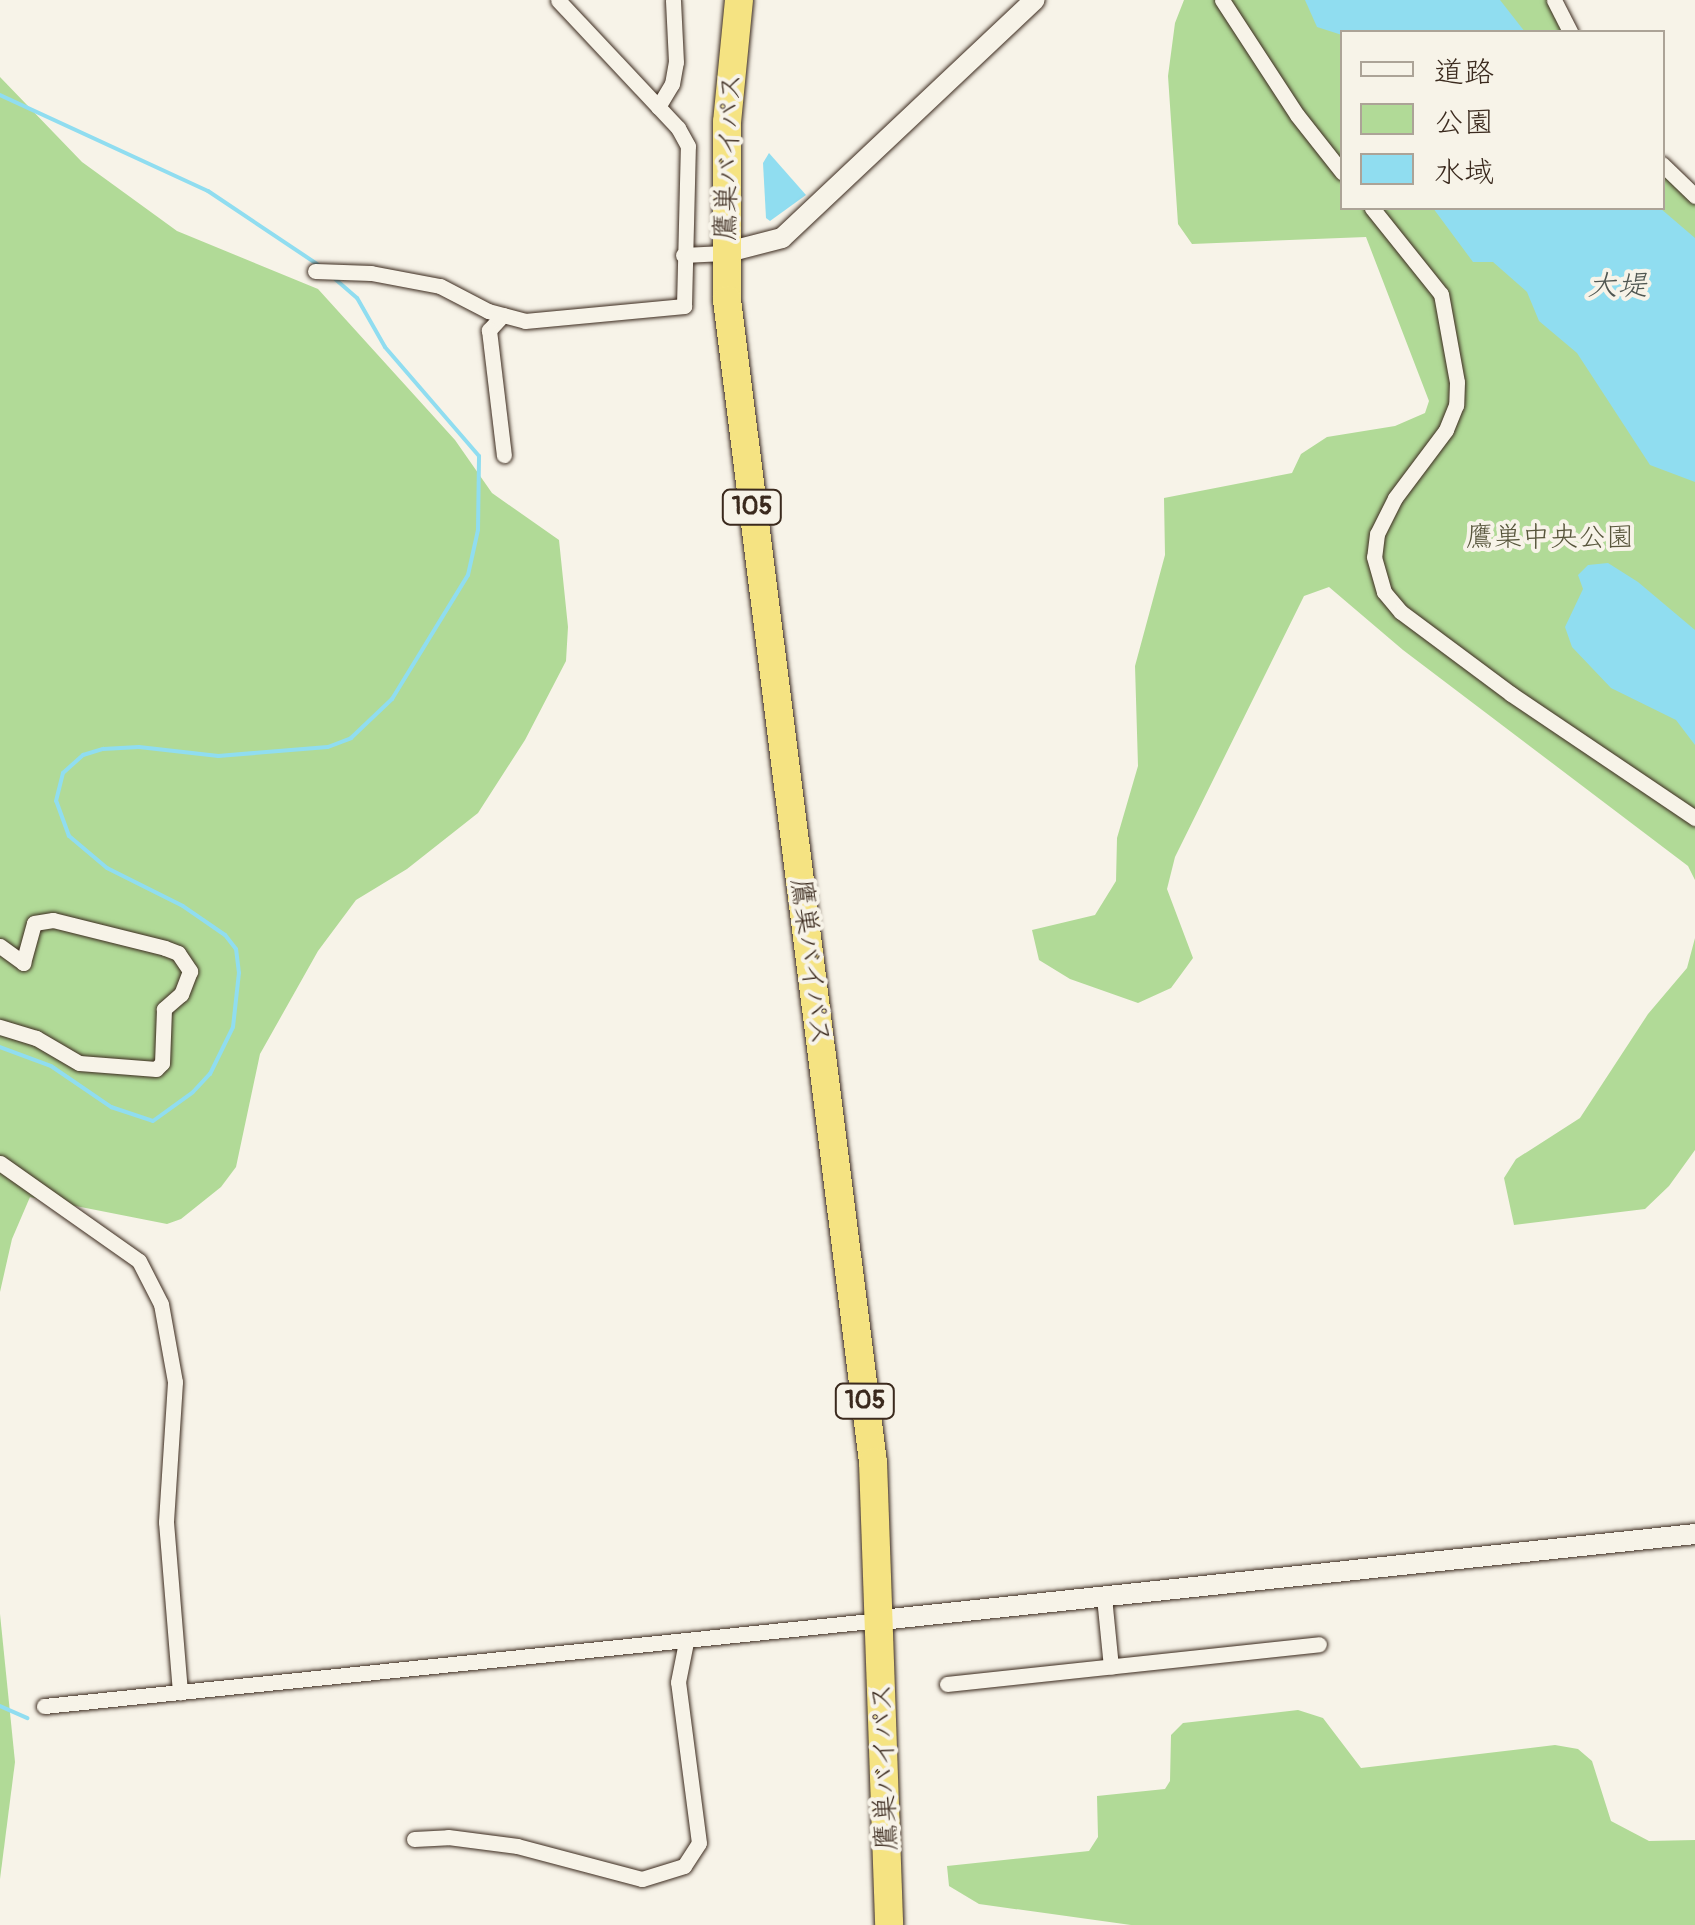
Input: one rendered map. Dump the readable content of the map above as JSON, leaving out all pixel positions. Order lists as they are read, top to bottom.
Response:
{
  "streets": {
    "highway": ["鷹巣バイパス", "105"]
  },
  "water": ["大堤"],
  "parks": ["鷹巣中央公園"],
  "legend": ["道路", "公園", "水域"]
}
